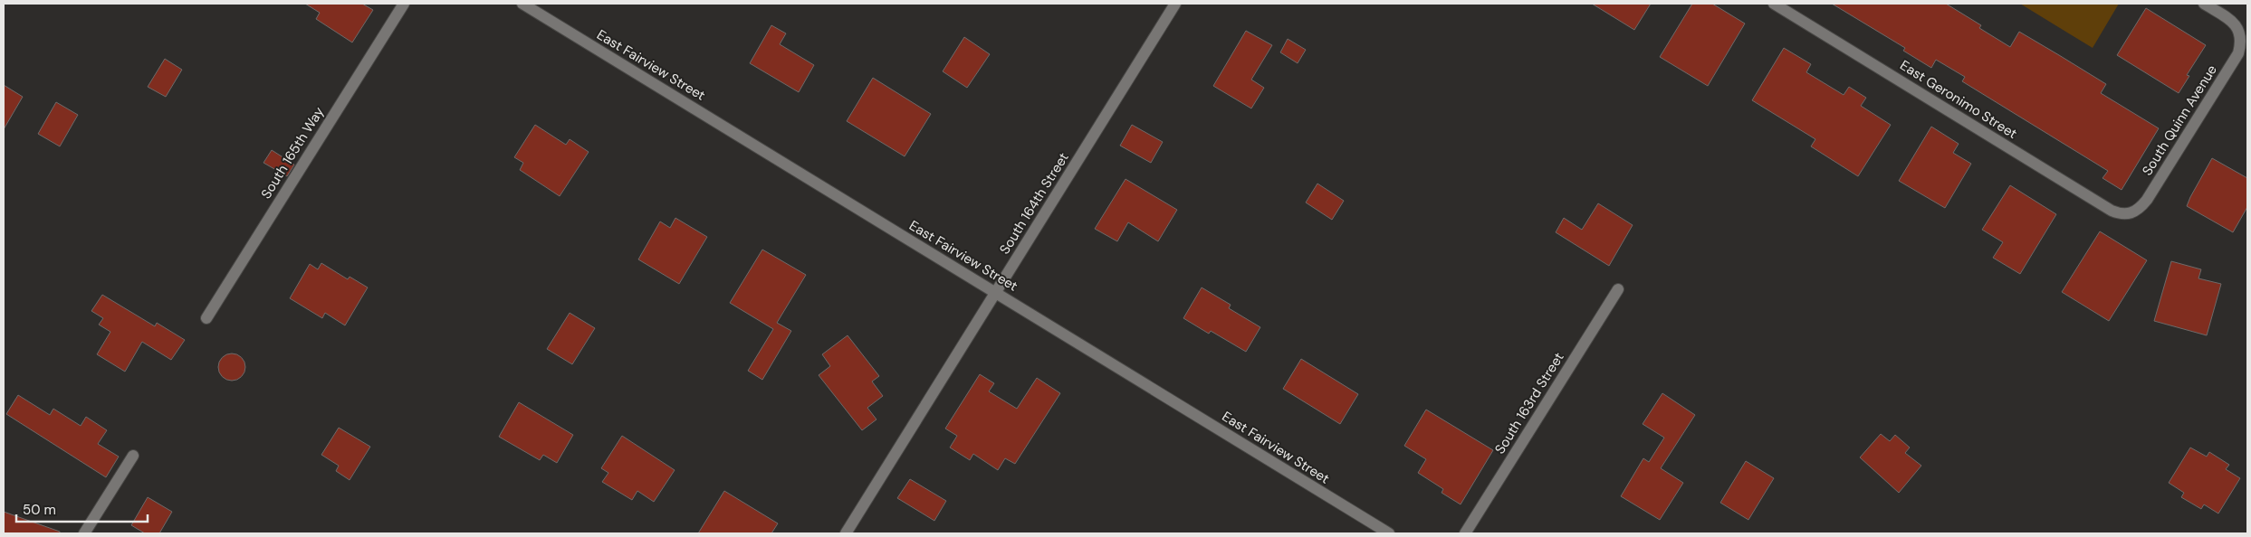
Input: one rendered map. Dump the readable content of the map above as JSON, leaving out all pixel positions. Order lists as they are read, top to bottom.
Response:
{
  "streets": {
    "street": [
      "East Fairview Street",
      "East Geronimo Street",
      "South Quinn Avenue",
      "South 165th Way",
      "South 164th Street",
      "South 163rd Street"
    ]
  },
  "crossings": [
    ["East Fairview Street", "South 164th Street"],
    ["East Geronimo Street", "South Quinn Avenue"]
  ],
  "scale_bar": "50 m"
}
